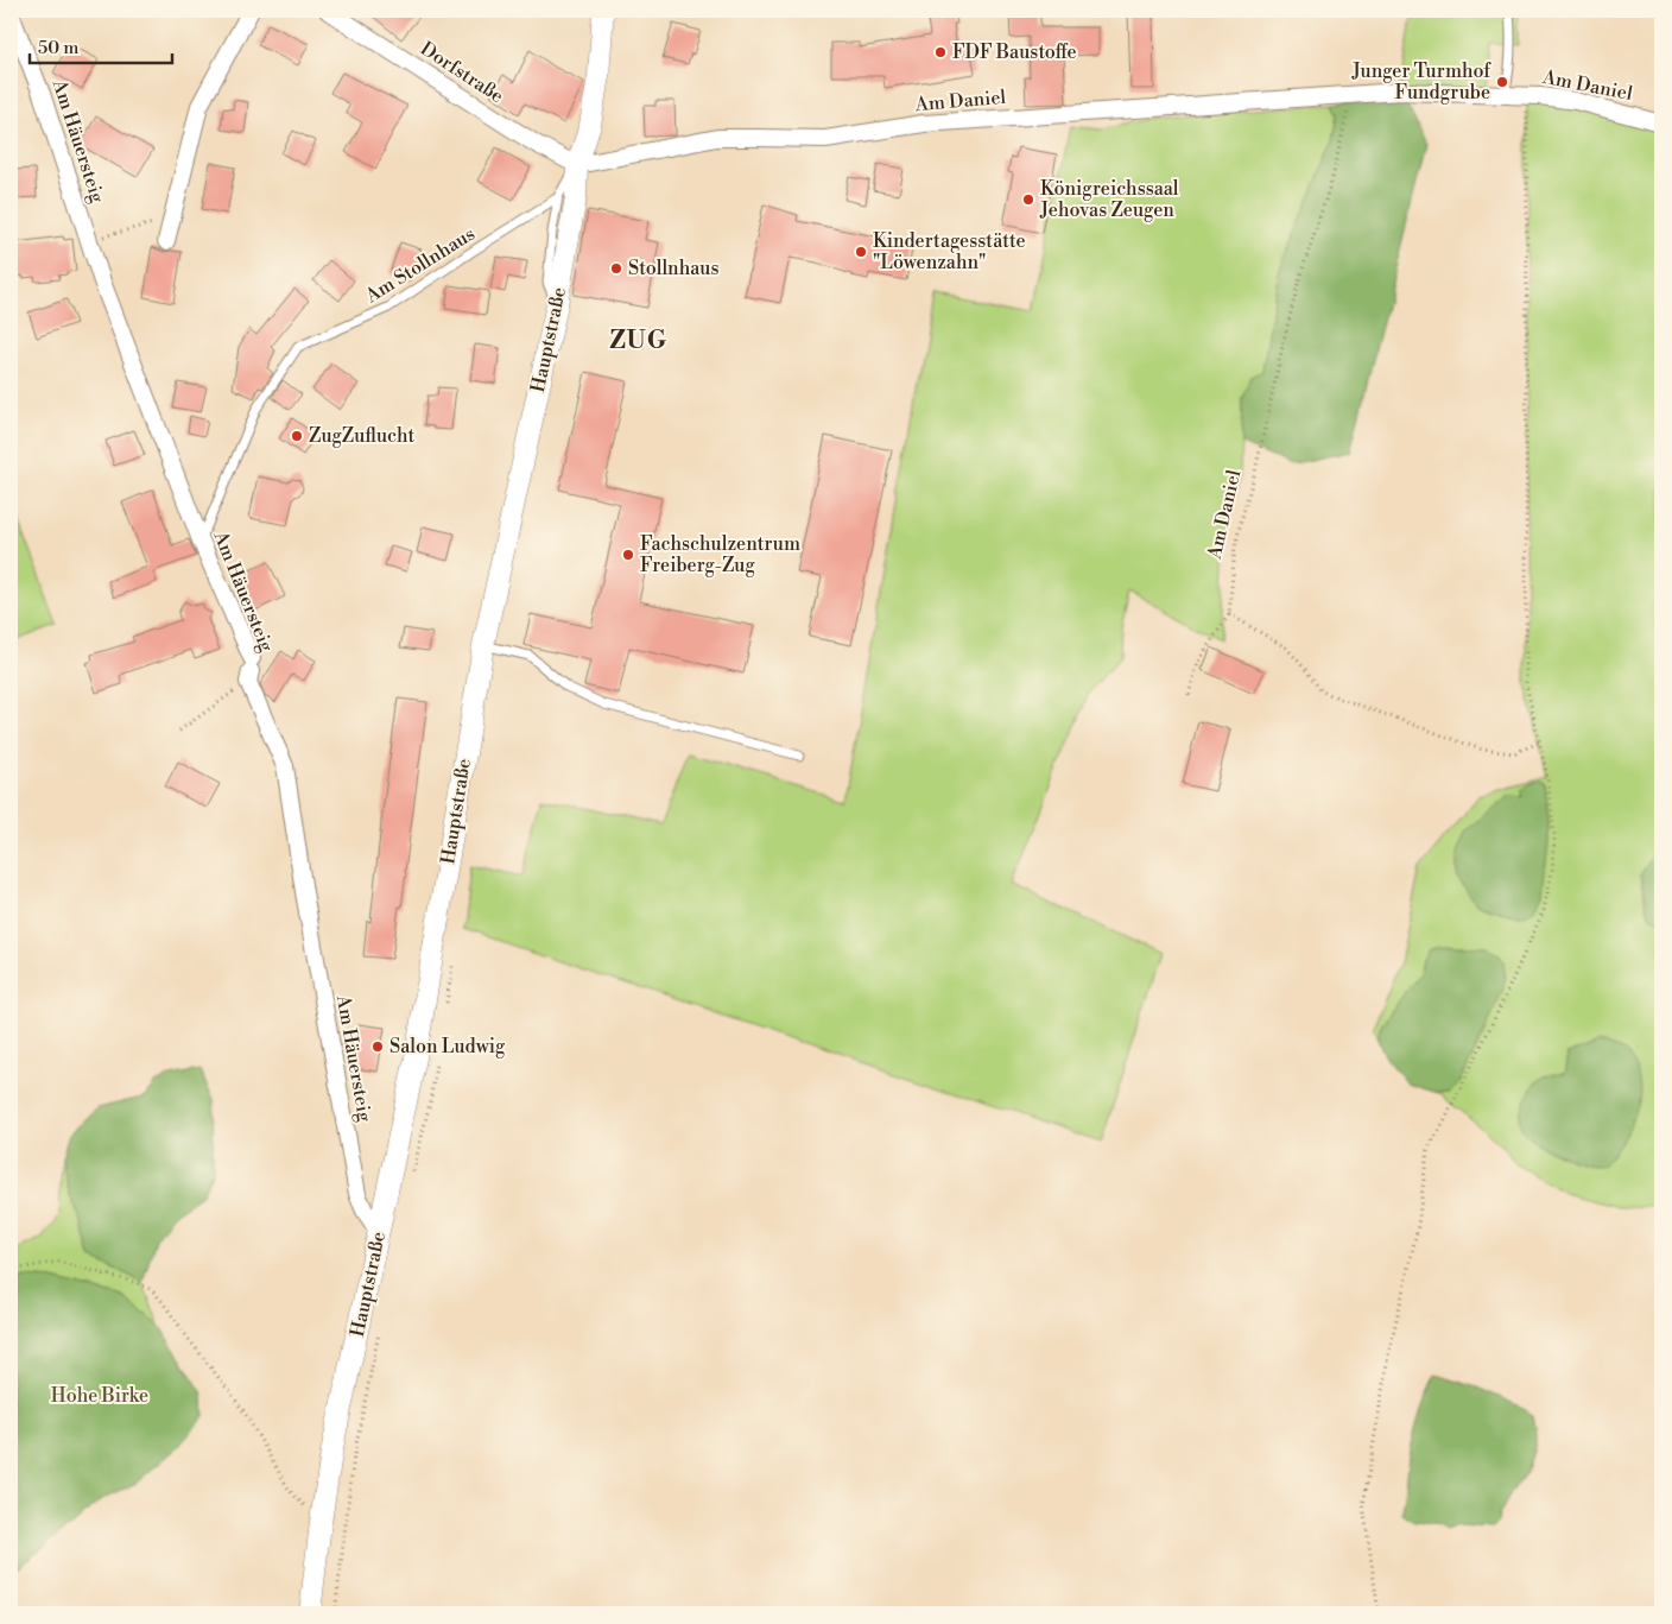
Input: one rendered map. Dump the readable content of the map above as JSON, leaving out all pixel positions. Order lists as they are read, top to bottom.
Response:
{
  "streets": {
    "street": [
      "Dorfstraße",
      "Am Daniel",
      "Am Häuersteig",
      "Hauptstraße"
    ],
    "lane": ["Am Stollnhaus"]
  },
  "crossings": [
    ["Dorfstraße", "Am Daniel"],
    ["Dorfstraße", "Hauptstraße"],
    ["Am Daniel", "Hauptstraße"],
    ["Am Häuersteig", "Am Stollnhaus"],
    ["Am Häuersteig", "Hauptstraße"]
  ],
  "districts": ["ZUG"],
  "parks": ["Hohe Birke"],
  "places": [
    "FDF Baustoffe",
    "Junger Turmhof Fundgrube",
    "Königreichssaal Jehovas Zeugen",
    "Kindertagesstätte \"Löwenzahn\"",
    "Stollnhaus",
    "ZugZuflucht",
    "Fachschulzentrum Freiberg-Zug",
    "Salon Ludwig"
  ],
  "scale_bar": "50 m"
}
